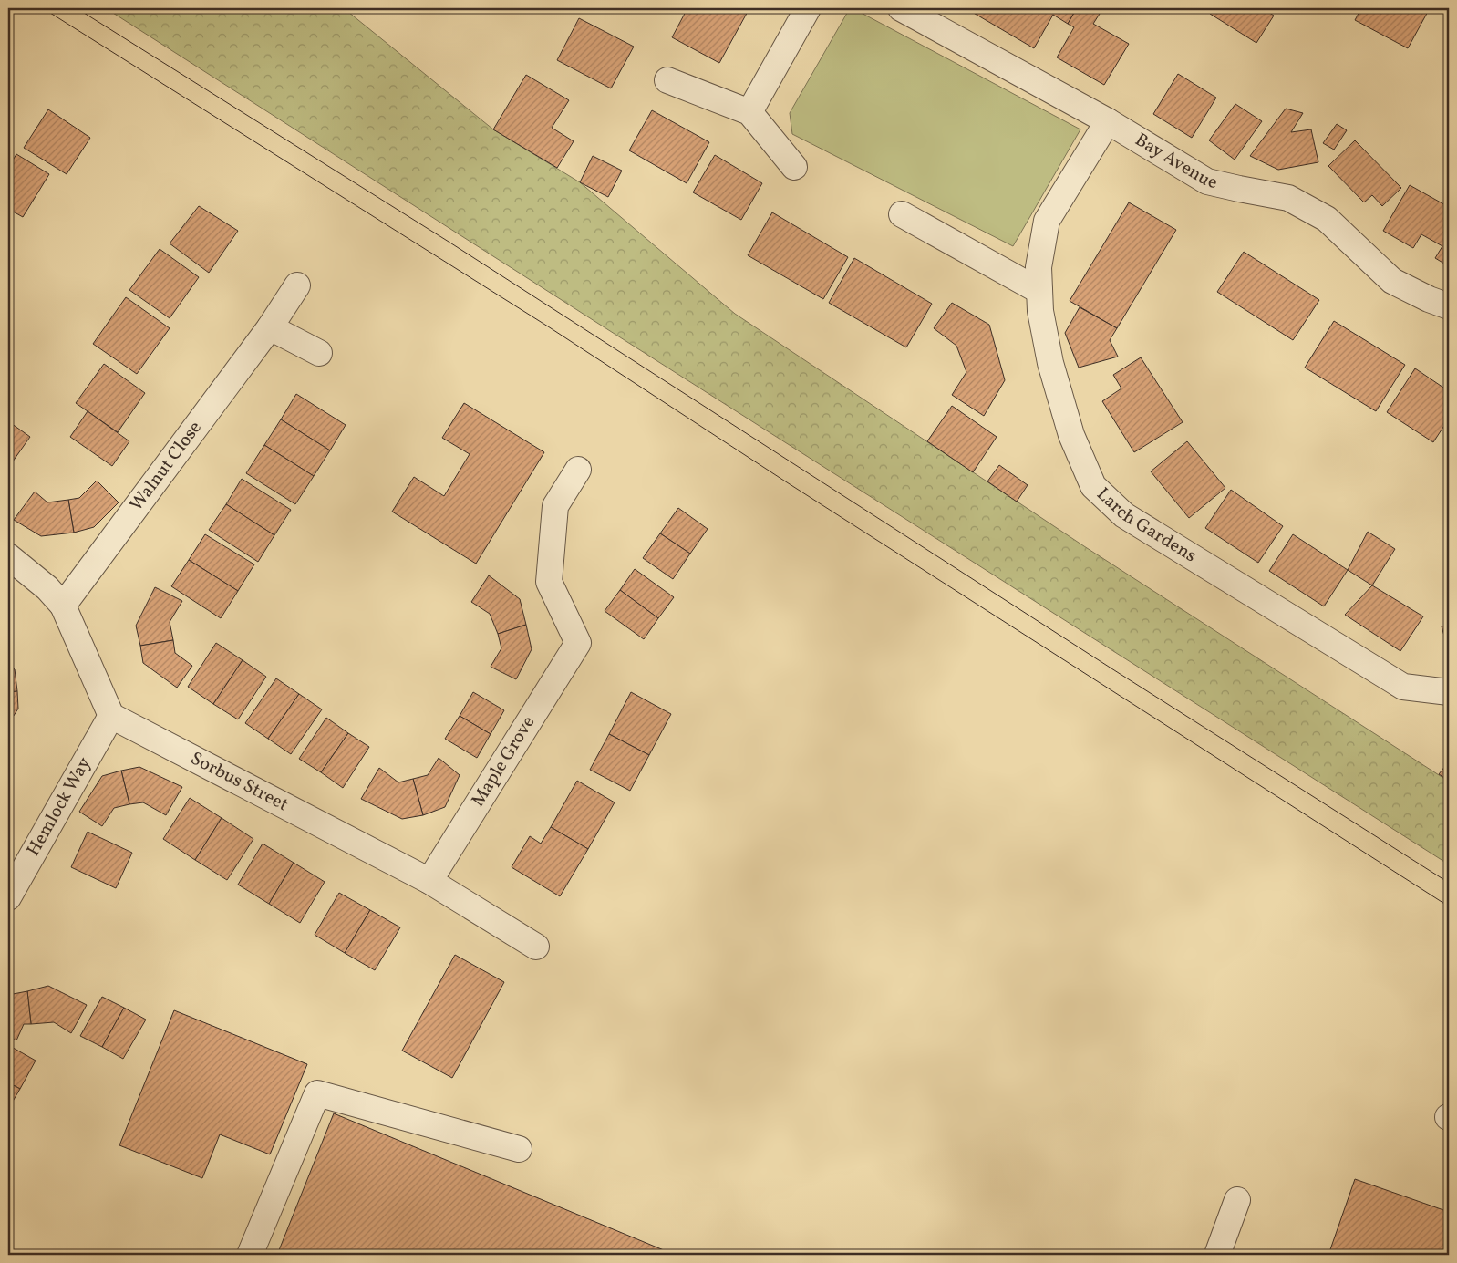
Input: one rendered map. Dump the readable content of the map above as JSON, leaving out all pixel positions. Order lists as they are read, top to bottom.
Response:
{
  "streets": {
    "street": [
      "Bay Avenue",
      "Walnut Close",
      "Larch Gardens",
      "Maple Grove",
      "Sorbus Street",
      "Hemlock Way"
    ]
  },
  "crossings": [
    ["Bay Avenue", "Larch Gardens"],
    ["Maple Grove", "Sorbus Street"],
    ["Sorbus Street", "Hemlock Way"]
  ]
}
